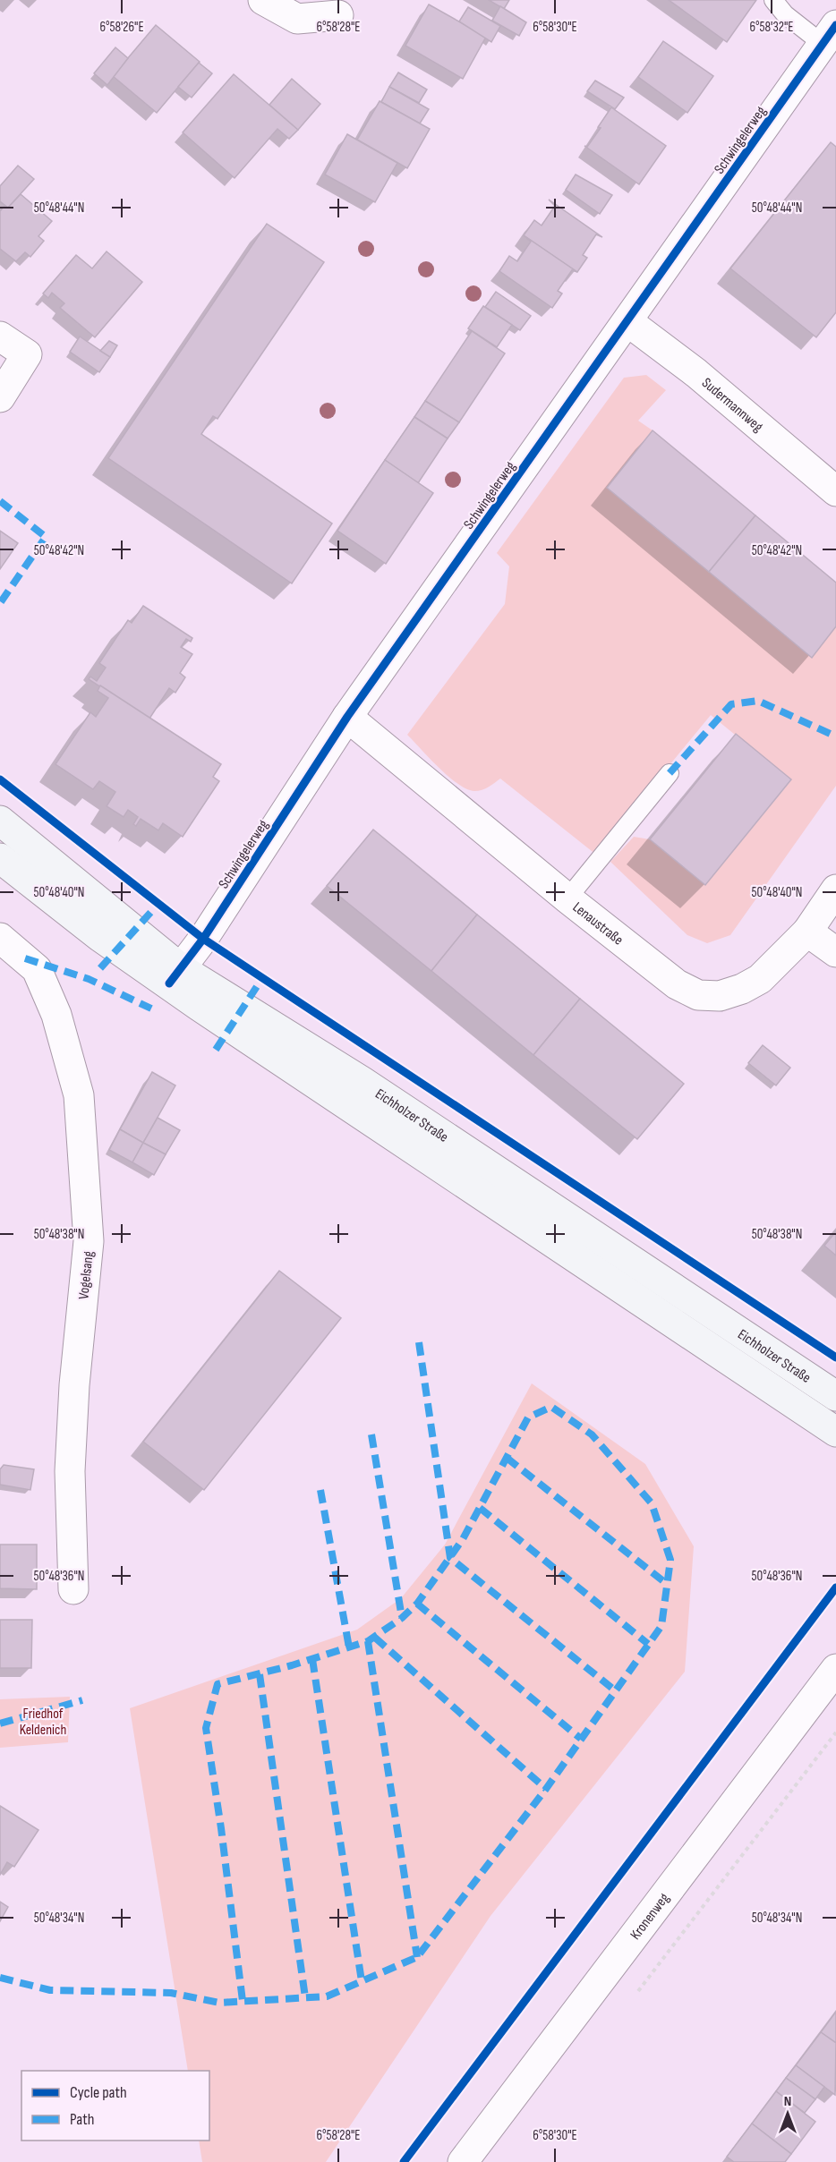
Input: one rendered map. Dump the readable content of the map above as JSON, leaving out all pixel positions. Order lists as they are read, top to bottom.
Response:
{
  "streets": {
    "main road": ["Eichholzer Straße"],
    "street": [
      "Schwingelerweg",
      "Sudermannweg",
      "Lenaustraße",
      "Vogelsang",
      "Kronenweg"
    ]
  },
  "crossings": [
    ["Schwingelerweg", "Sudermannweg"],
    ["Schwingelerweg", "Lenaustraße"],
    ["Schwingelerweg", "Eichholzer Straße"]
  ],
  "parks": ["Friedhof Keldenich"],
  "legend": ["Cycle path", "Path"],
  "north": "top",
  "coordinates": [
    "6°58'26\"E",
    "6°58'28\"E",
    "6°58'30\"E",
    "6°58'32\"E",
    "50°48'44\"N",
    "50°48'42\"N",
    "50°48'40\"N",
    "50°48'38\"N",
    "50°48'36\"N",
    "50°48'34\"N"
  ]
}
